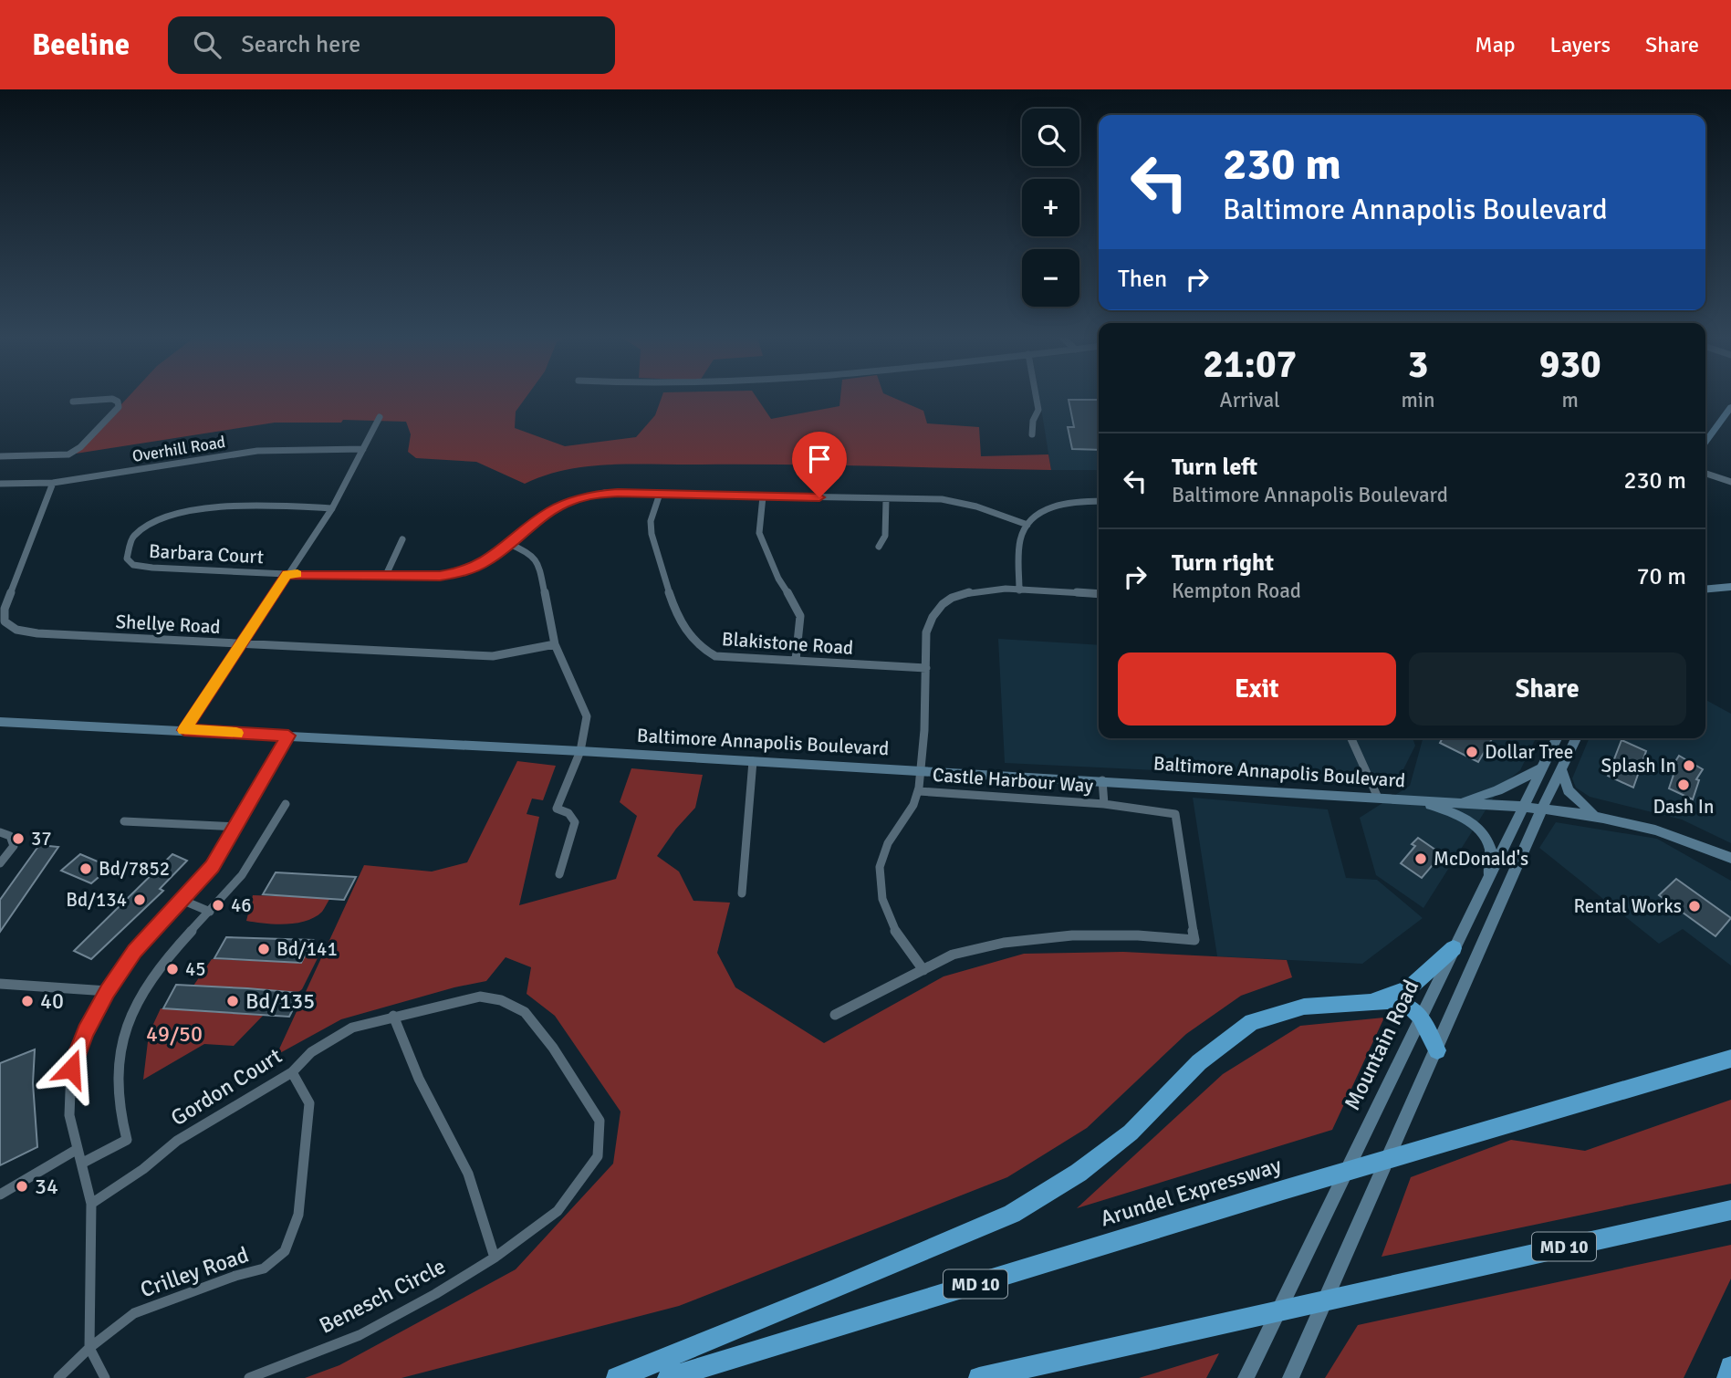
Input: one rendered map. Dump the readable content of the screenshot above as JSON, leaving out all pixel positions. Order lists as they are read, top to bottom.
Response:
{
  "streets": {
    "highway": ["Arundel Expressway", "MD 10"],
    "main road": ["Baltimore Annapolis Boulevard", "Mountain Road"],
    "street": [
      "Overhill Road",
      "Barbara Court",
      "Shellye Road",
      "Blakistone Road",
      "Castle Harbour Way",
      "Gordon Court",
      "Crilley Road",
      "Benesch Circle"
    ]
  },
  "crossings": [
    ["Overhill Road", "Shellye Road"],
    ["Blakistone Road", "Castle Harbour Way"],
    ["Baltimore Annapolis Boulevard", "Castle Harbour Way"],
    ["Baltimore Annapolis Boulevard", "Mountain Road"],
    ["Gordon Court", "Crilley Road"],
    ["Gordon Court", "Benesch Circle"]
  ],
  "parks": ["49/50"],
  "places": [
    "Dollar Tree",
    "Splash In",
    "Dash In",
    "37",
    "McDonald's",
    "Bd/7852",
    "Bd/134",
    "46",
    "Rental Works",
    "Bd/141",
    "45",
    "40",
    "Bd/135",
    "34"
  ],
  "page": {
    "header": "Beeline",
    "search": "Search here",
    "nav": ["Map", "Layers", "Share"],
    "map_buttons": ["+", "−"],
    "turn": ["230 m", "Baltimore Annapolis Boulevard"],
    "then": "Then",
    "eta": [
      "21:07",
      "Arrival",
      "3",
      "min",
      "930",
      "m"
    ],
    "list": [
      {
        "name": "Turn left",
        "note": "Baltimore Annapolis Boulevard",
        "value": "230 m"
      },
      {
        "name": "Turn right",
        "note": "Kempton Road",
        "value": "70 m"
      }
    ],
    "buttons": ["Exit", "Share"]
  }
}
